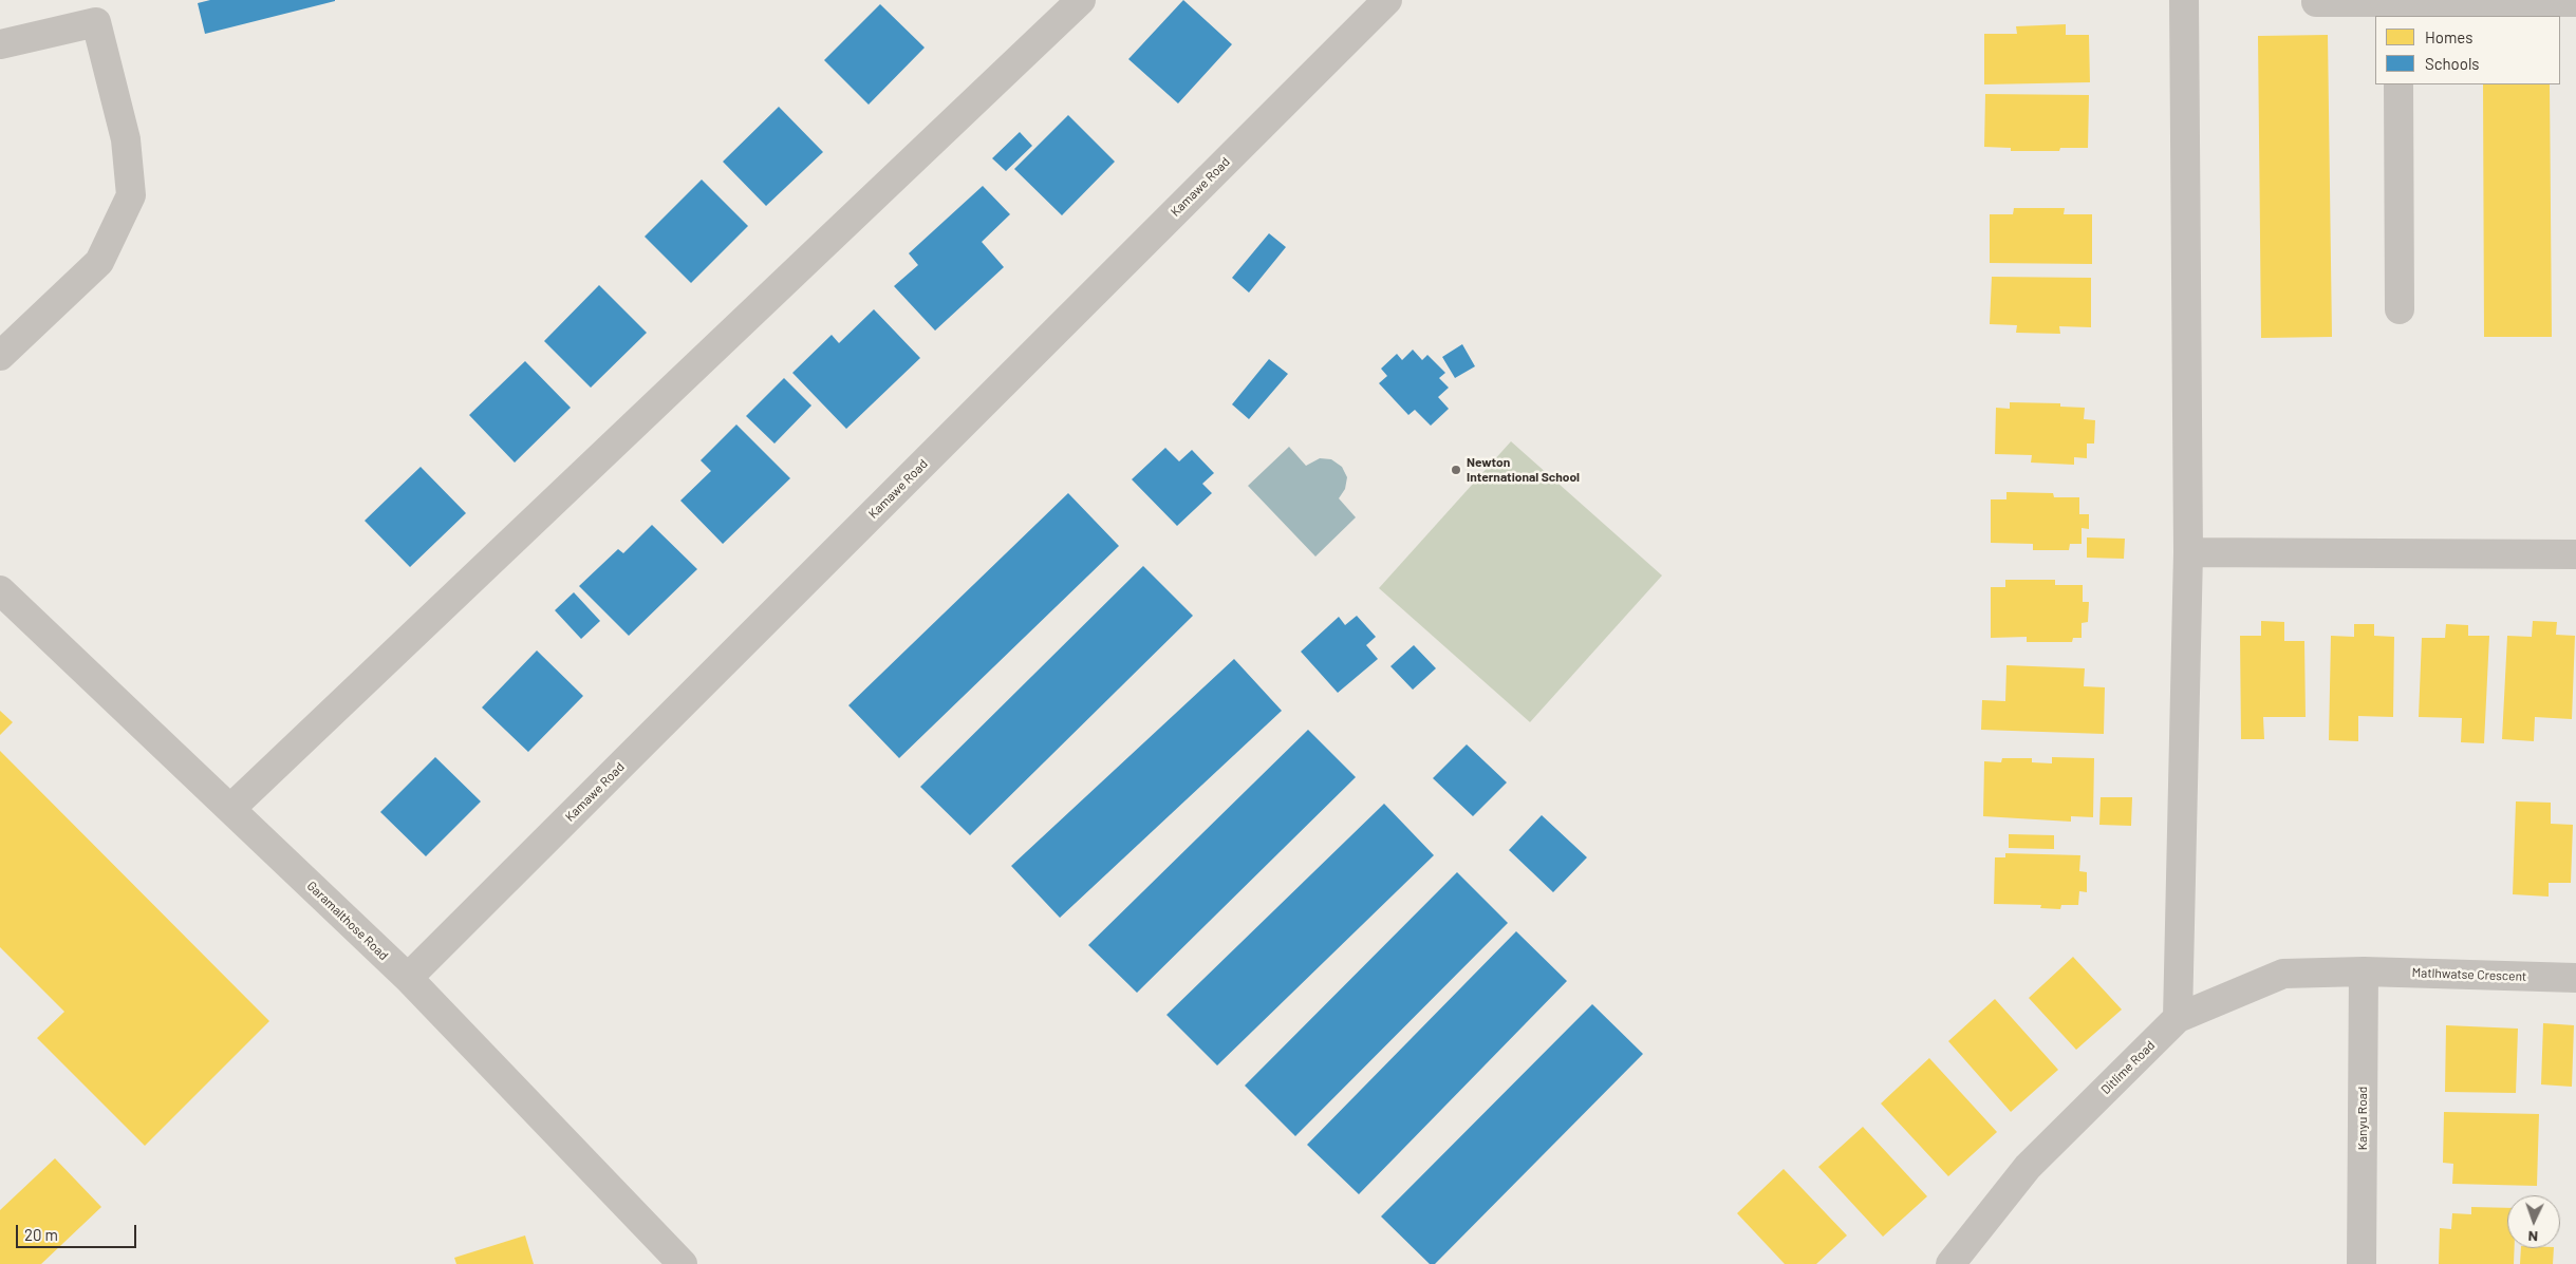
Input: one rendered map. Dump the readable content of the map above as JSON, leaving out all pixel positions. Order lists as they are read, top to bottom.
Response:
{
  "streets": {
    "street": [
      "Kamawe Road",
      "Garamalthose Road",
      "Matlhwatse Crescent",
      "Ditlime Road",
      "Kanyu Road"
    ]
  },
  "crossings": [
    ["Kamawe Road", "Garamalthose Road"],
    ["Matlhwatse Crescent", "Ditlime Road"],
    ["Matlhwatse Crescent", "Kanyu Road"],
    ["Ditlime Road", "Kanyu Road"]
  ],
  "places": ["Newton International School"],
  "legend": ["Homes", "Schools"],
  "scale_bar": "20 m",
  "north": "bottom"
}
